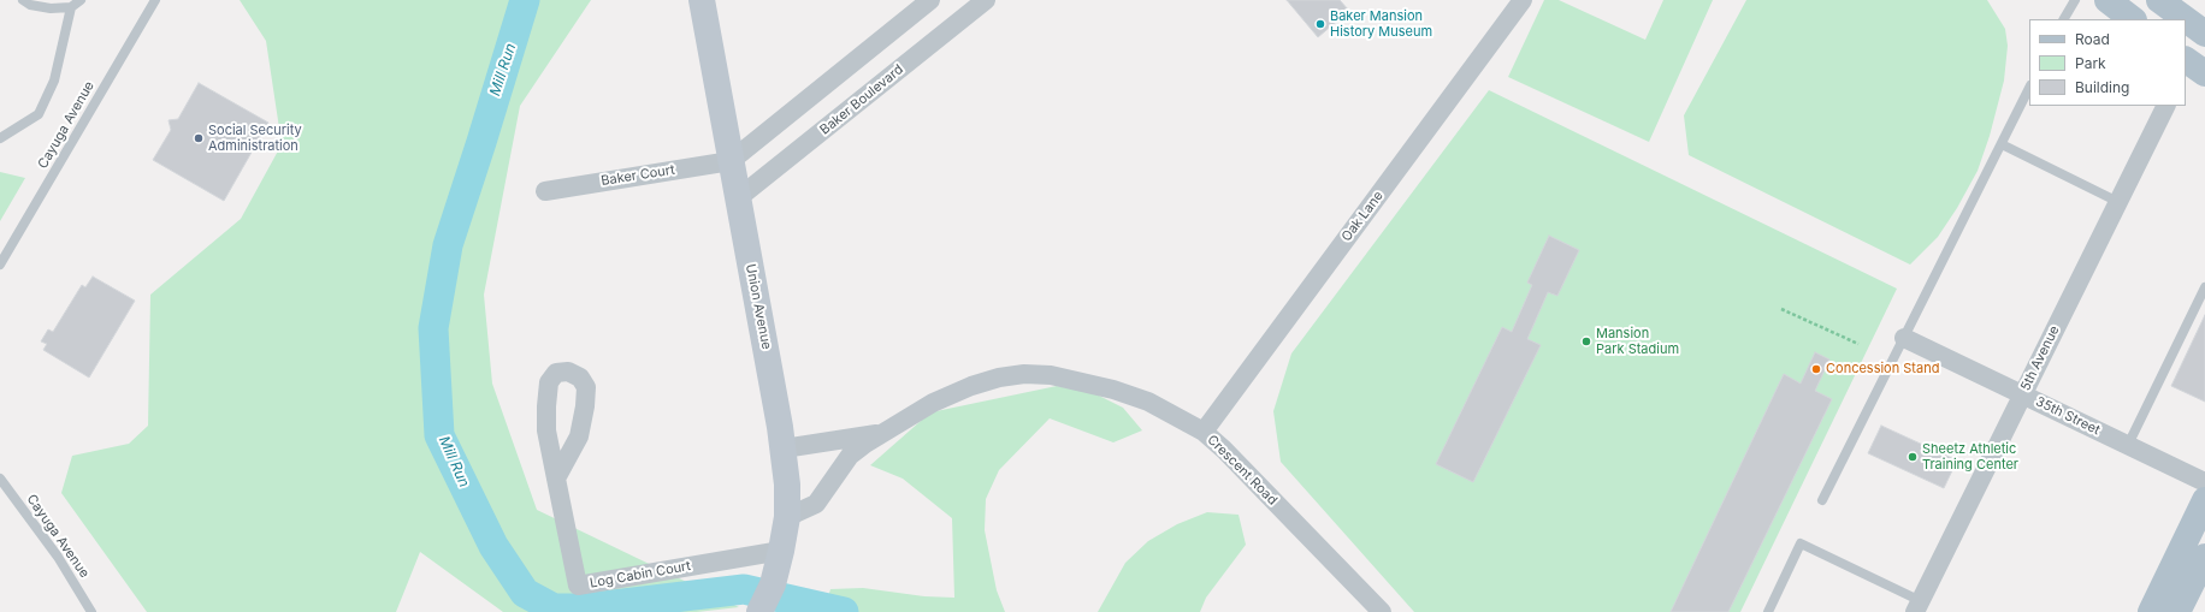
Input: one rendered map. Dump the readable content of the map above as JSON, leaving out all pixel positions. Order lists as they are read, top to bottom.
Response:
{
  "streets": {
    "main road": ["Union Avenue"],
    "street": [
      "Baker Boulevard",
      "Baker Court",
      "Oak Lane",
      "5th Avenue",
      "35th Street",
      "Crescent Road",
      "Log Cabin Court"
    ],
    "lane": ["Cayuga Avenue"]
  },
  "crossings": [
    ["Baker Boulevard", "Union Avenue"],
    ["Baker Court", "Union Avenue"],
    ["Oak Lane", "Crescent Road"],
    ["Union Avenue", "Crescent Road"],
    ["Union Avenue", "Log Cabin Court"],
    ["5th Avenue", "35th Street"]
  ],
  "water": ["Mill Run"],
  "places": [
    "Baker Mansion History Museum",
    "Social Security Administration",
    "Mansion Park Stadium",
    "Concession Stand",
    "Sheetz Athletic Training Center"
  ],
  "legend": ["Road", "Park", "Building"]
}
